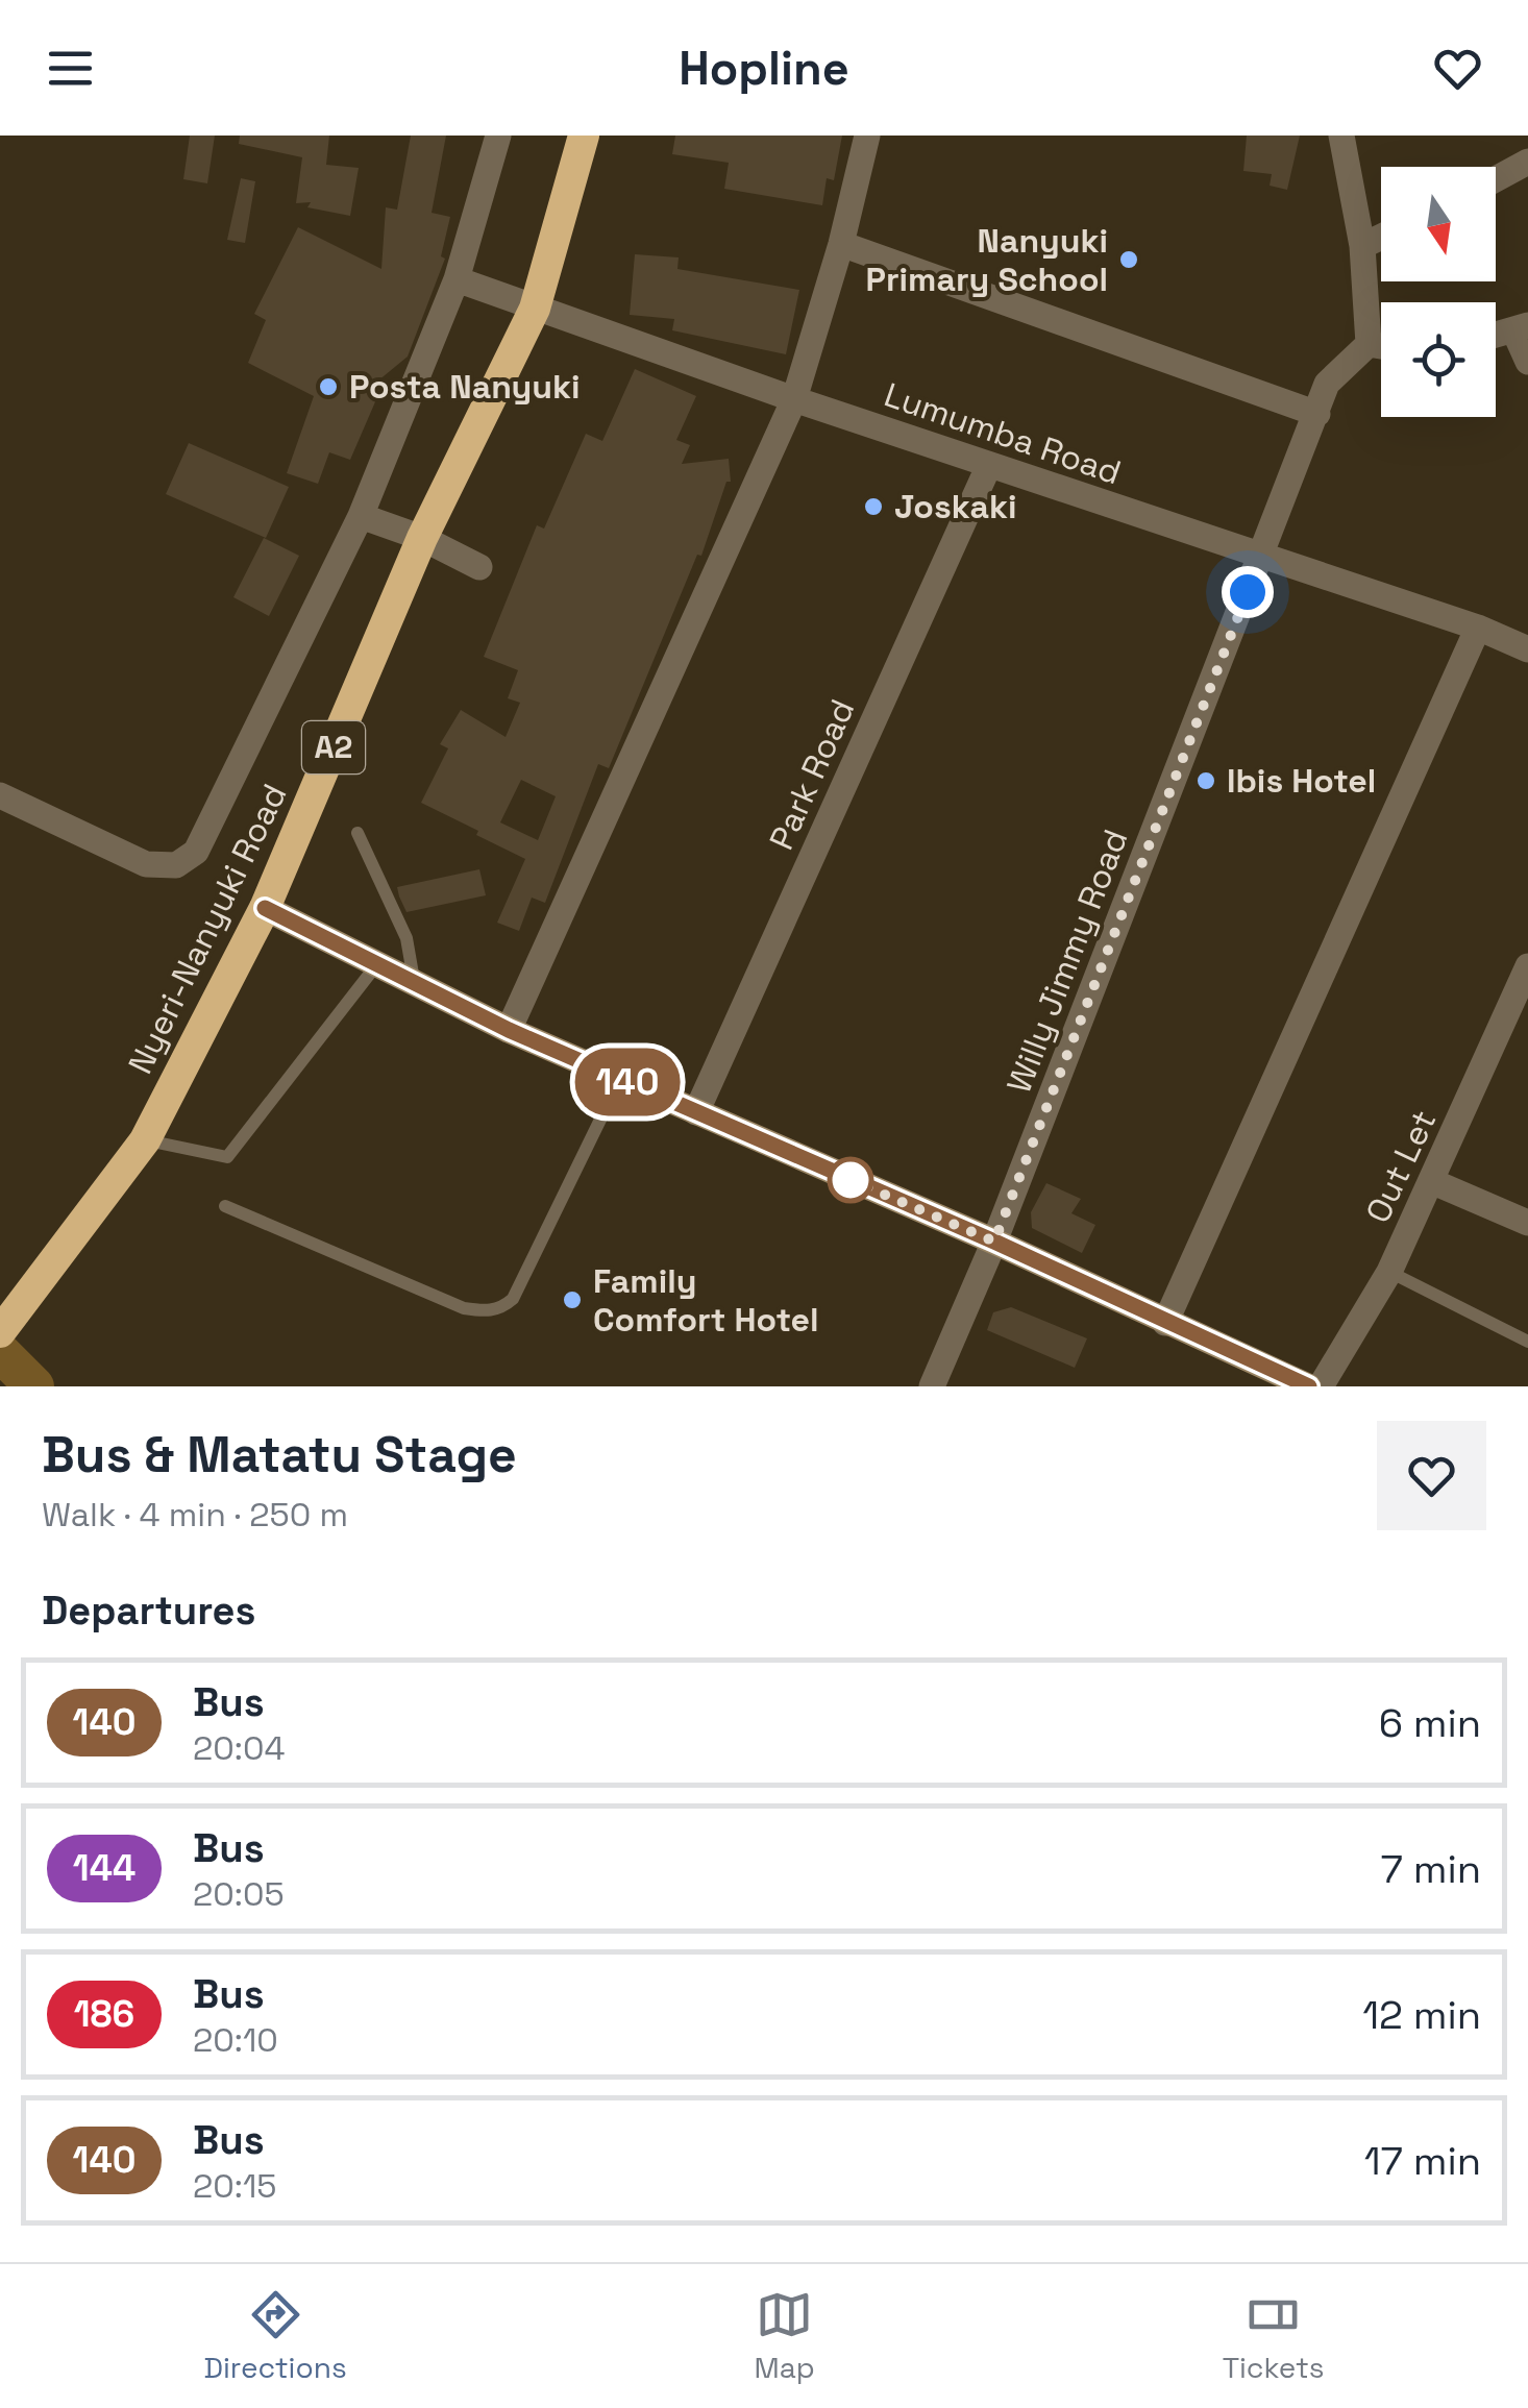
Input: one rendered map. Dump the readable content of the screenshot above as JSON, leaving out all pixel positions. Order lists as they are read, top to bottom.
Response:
{
  "streets": {
    "highway": ["A2", "Nyeri-Nanyuki Road"],
    "street": [
      "Lumumba Road",
      "Park Road",
      "Willy Jimmy Road",
      "Out Let"
    ]
  },
  "crossings": [
    ["Lumumba Road", "Park Road"],
    ["Lumumba Road", "Nyeri-Nanyuki Road"],
    ["Lumumba Road", "Willy Jimmy Road"]
  ],
  "places": [
    "Nanyuki Primary School",
    "Posta Nanyuki",
    "Joskaki",
    "Ibis Hotel",
    "Family Comfort Hotel"
  ],
  "lines": ["bus line 140"],
  "north": "bottom",
  "page": {
    "header": "Hopline",
    "on_map": "140",
    "heading": [
      ["Bus & Matatu Stage", "Walk · 4 min · 250 m"],
      "Departures"
    ],
    "list": [
      {
        "mark": "140",
        "name": "Bus",
        "note": "20:04",
        "value": "6 min"
      },
      {
        "mark": "144",
        "name": "Bus",
        "note": "20:05",
        "value": "7 min"
      },
      {
        "mark": "186",
        "name": "Bus",
        "note": "20:10",
        "value": "12 min"
      },
      {
        "mark": "140",
        "name": "Bus",
        "note": "20:15",
        "value": "17 min"
      }
    ],
    "tabs": ["Directions", "Map", "Tickets"]
  }
}
